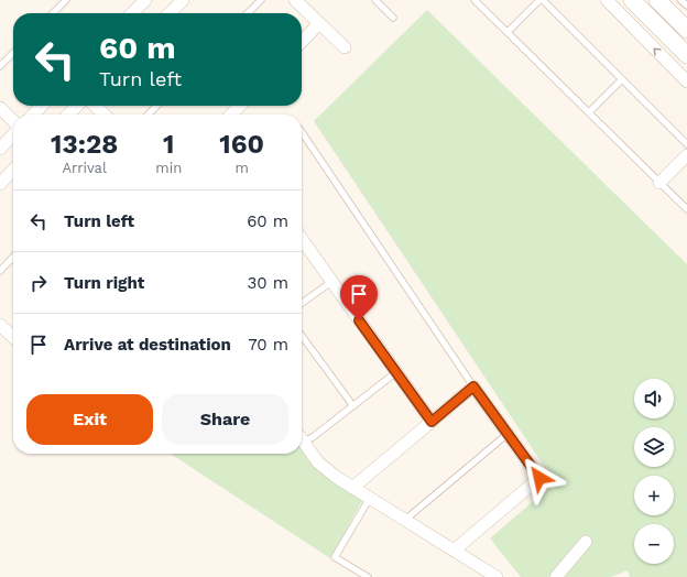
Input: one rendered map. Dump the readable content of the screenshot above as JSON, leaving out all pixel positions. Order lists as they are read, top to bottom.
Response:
{
  "page": {
    "turn": ["60 m", "Turn left"],
    "eta": [
      "13:28",
      "Arrival",
      "1",
      "min",
      "160",
      "m"
    ],
    "list": [
      {
        "name": "Turn left",
        "value": "60 m"
      },
      {
        "name": "Turn right",
        "value": "30 m"
      },
      {
        "name": "Arrive at destination",
        "value": "70 m"
      }
    ],
    "map_buttons": ["+", "−"],
    "buttons": ["Exit", "Share"]
  }
}
